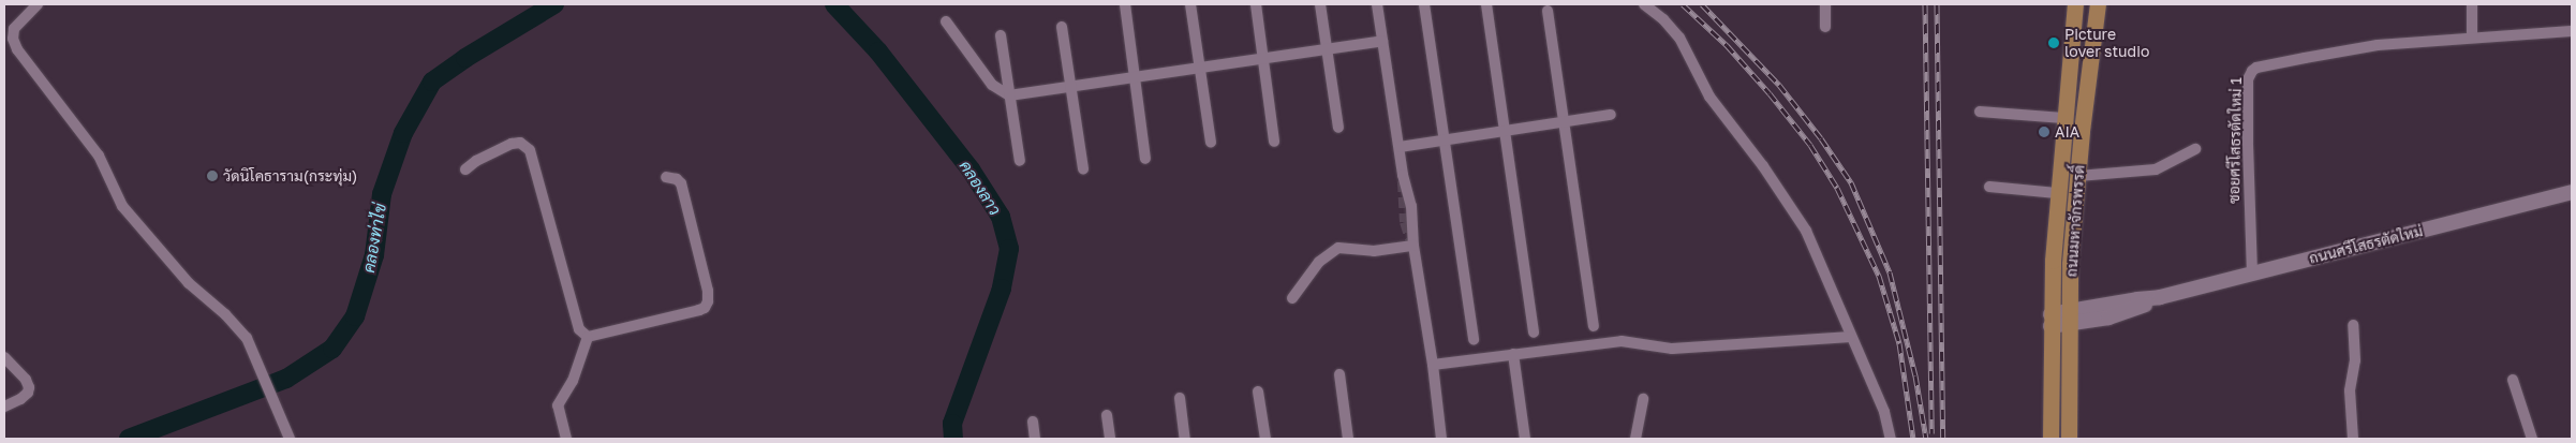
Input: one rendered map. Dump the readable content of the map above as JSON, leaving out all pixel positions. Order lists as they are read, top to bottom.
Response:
{
  "streets": {
    "main road": ["ถนนมหาจักรพรรดิ์"],
    "street": ["ซอยศรีโสธรตัดใหม่ 1", "ถนนศรีโสธรตัดใหม่"]
  },
  "crossings": [
    ["ซอยศรีโสธรตัดใหม่ 1", "ถนนศรีโสธรตัดใหม่"],
    ["ถนนมหาจักรพรรดิ์", "ถนนศรีโสธรตัดใหม่"]
  ],
  "water": ["คลองลาว", "คลองท่าไข่"],
  "places": ["Picture lover studio", "AIA", "วัดนิโคธาราม(กระทุ่ม)"]
}
